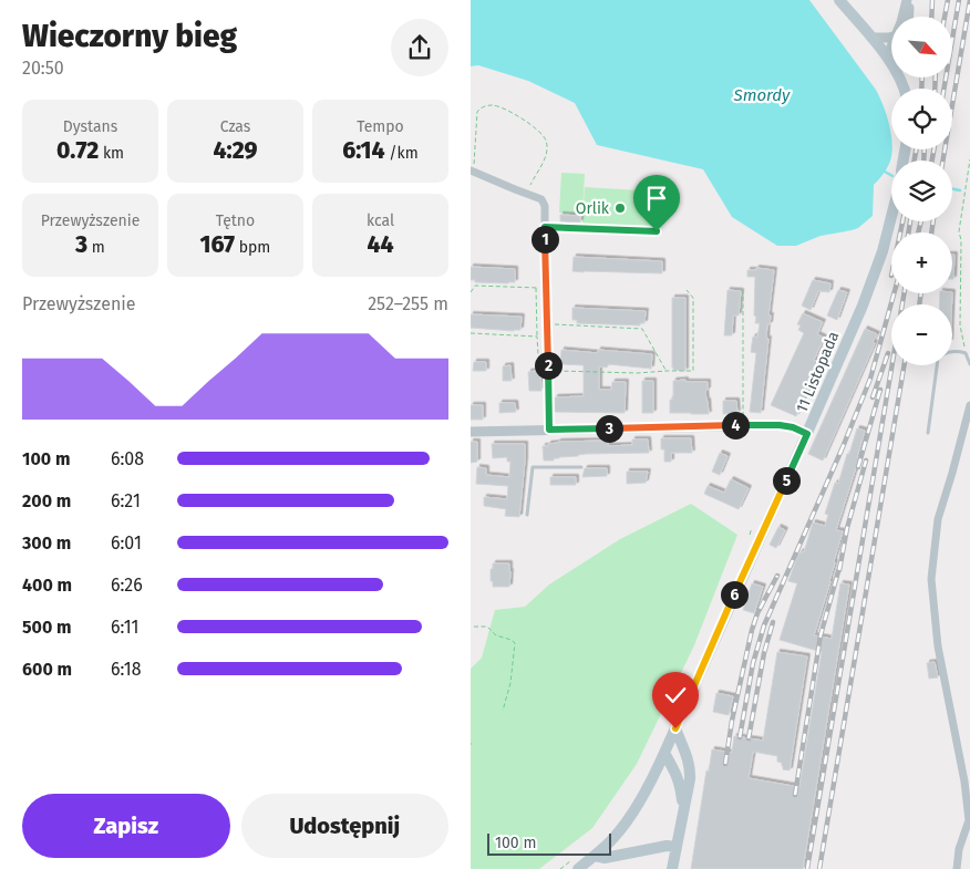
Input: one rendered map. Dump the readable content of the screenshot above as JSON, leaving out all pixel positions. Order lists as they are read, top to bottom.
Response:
{
  "streets": {
    "main road": ["11 Listopada"]
  },
  "water": ["Smordy"],
  "places": ["Orlik"],
  "scale_bar": "100 m",
  "north": "bottom right",
  "page": {
    "heading": ["Wieczorny bieg", "20:50"],
    "map_buttons": ["+", "−"],
    "stats": [
      ["Dystans", "0.72 km"],
      ["Czas", "4:29"],
      ["Tempo", "6:14 /km"],
      ["Przewyższenie", "3 m"],
      ["Tętno", "167 bpm"],
      ["kcal", "44"]
    ],
    "pins": [
      "1",
      "2",
      "4",
      "3",
      "5",
      "6"
    ],
    "chart": ["Przewyższenie", "252–255 m"],
    "list": [
      {
        "name": "100 m",
        "note": "6:08"
      },
      {
        "name": "200 m",
        "note": "6:21"
      },
      {
        "name": "300 m",
        "note": "6:01"
      },
      {
        "name": "400 m",
        "note": "6:26"
      },
      {
        "name": "500 m",
        "note": "6:11"
      },
      {
        "name": "600 m",
        "note": "6:18"
      }
    ],
    "buttons": ["Zapisz", "Udostępnij"],
    "scale": "100 m"
  }
}
